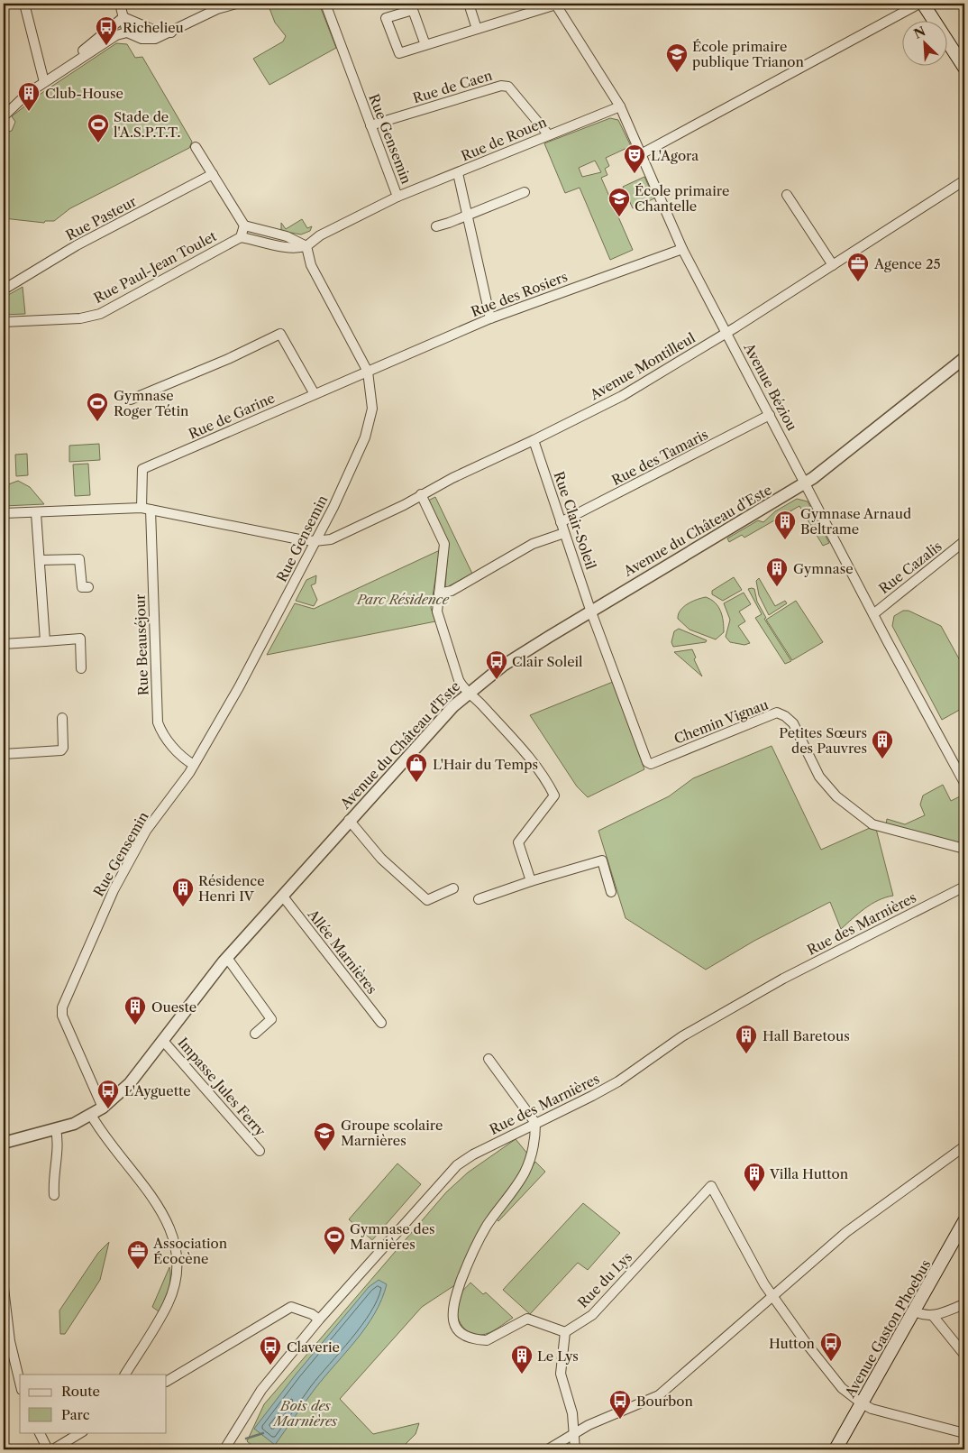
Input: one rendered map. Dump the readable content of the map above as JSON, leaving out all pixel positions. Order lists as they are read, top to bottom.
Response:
{
  "streets": {
    "main road": ["Avenue Gaston Phoebus"],
    "street": [
      "Rue de Caen",
      "Rue Gensemin",
      "Rue de Rouen",
      "Rue Pasteur",
      "Rue Paul-Jean Toulet",
      "Rue des Rosiers",
      "Avenue Montilleul",
      "Avenue Béziou",
      "Rue de Garine",
      "Rue des Tamaris",
      "Rue Clair-Soleil",
      "Avenue du Château d'Este",
      "Rue Cazalis",
      "Rue Beauséjour",
      "Chemin Vignau",
      "Rue des Marnières",
      "Allée Marnières",
      "Impasse Jules Ferry",
      "Rue du Lys"
    ]
  },
  "crossings": [
    ["Rue de Caen", "Rue Gensemin"],
    ["Rue de Caen", "Rue de Rouen"],
    ["Rue Gensemin", "Rue de Rouen"],
    ["Rue Gensemin", "Rue des Rosiers"],
    ["Rue Gensemin", "Avenue Montilleul"],
    ["Rue Gensemin", "Rue de Garine"],
    ["Rue Gensemin", "Avenue du Château d'Este"],
    ["Rue Gensemin", "Rue Beauséjour"],
    ["Rue de Rouen", "Avenue Béziou"],
    ["Rue des Rosiers", "Avenue Béziou"],
    ["Rue des Rosiers", "Rue de Garine"],
    ["Avenue Montilleul", "Avenue Béziou"],
    ["Avenue Montilleul", "Rue Clair-Soleil"],
    ["Avenue Béziou", "Rue des Tamaris"],
    ["Avenue Béziou", "Avenue du Château d'Este"],
    ["Avenue Béziou", "Rue Cazalis"],
    ["Rue de Garine", "Rue Beauséjour"],
    ["Rue des Tamaris", "Rue Clair-Soleil"],
    ["Rue Clair-Soleil", "Avenue du Château d'Este"],
    ["Rue Clair-Soleil", "Chemin Vignau"],
    ["Avenue du Château d'Este", "Chemin Vignau"],
    ["Avenue du Château d'Este", "Allée Marnières"],
    ["Avenue du Château d'Este", "Impasse Jules Ferry"]
  ],
  "parks": ["Parc Résidence", "Bois des Marnières"],
  "places": {
    "bus stop": [
      "Richelieu",
      "Clair Soleil",
      "L'Ayguette",
      "Hutton",
      "Claverie",
      "Bourbon"
    ],
    "school or university": ["École primaire publique Trianon", "École primaire Chantelle", "Groupe scolaire Marnières"],
    "building": [
      "Club-House",
      "Gymnase Arnaud Beltrame",
      "Gymnase",
      "Petites Sœurs des Pauvres",
      "Résidence Henri IV",
      "Oueste",
      "Hall Baretous",
      "Villa Hutton",
      "Le Lys"
    ],
    "sports": ["Stade de l'A.S.P.T.T.", "Gymnase Roger Tétin", "Gymnase des Marnières"],
    "theatre": ["L'Agora"],
    "office": ["Agence 25", "Association Écocène"],
    "shop": ["L'Hair du Temps"]
  },
  "legend": ["Route", "Parc"],
  "north": "top left"
}
